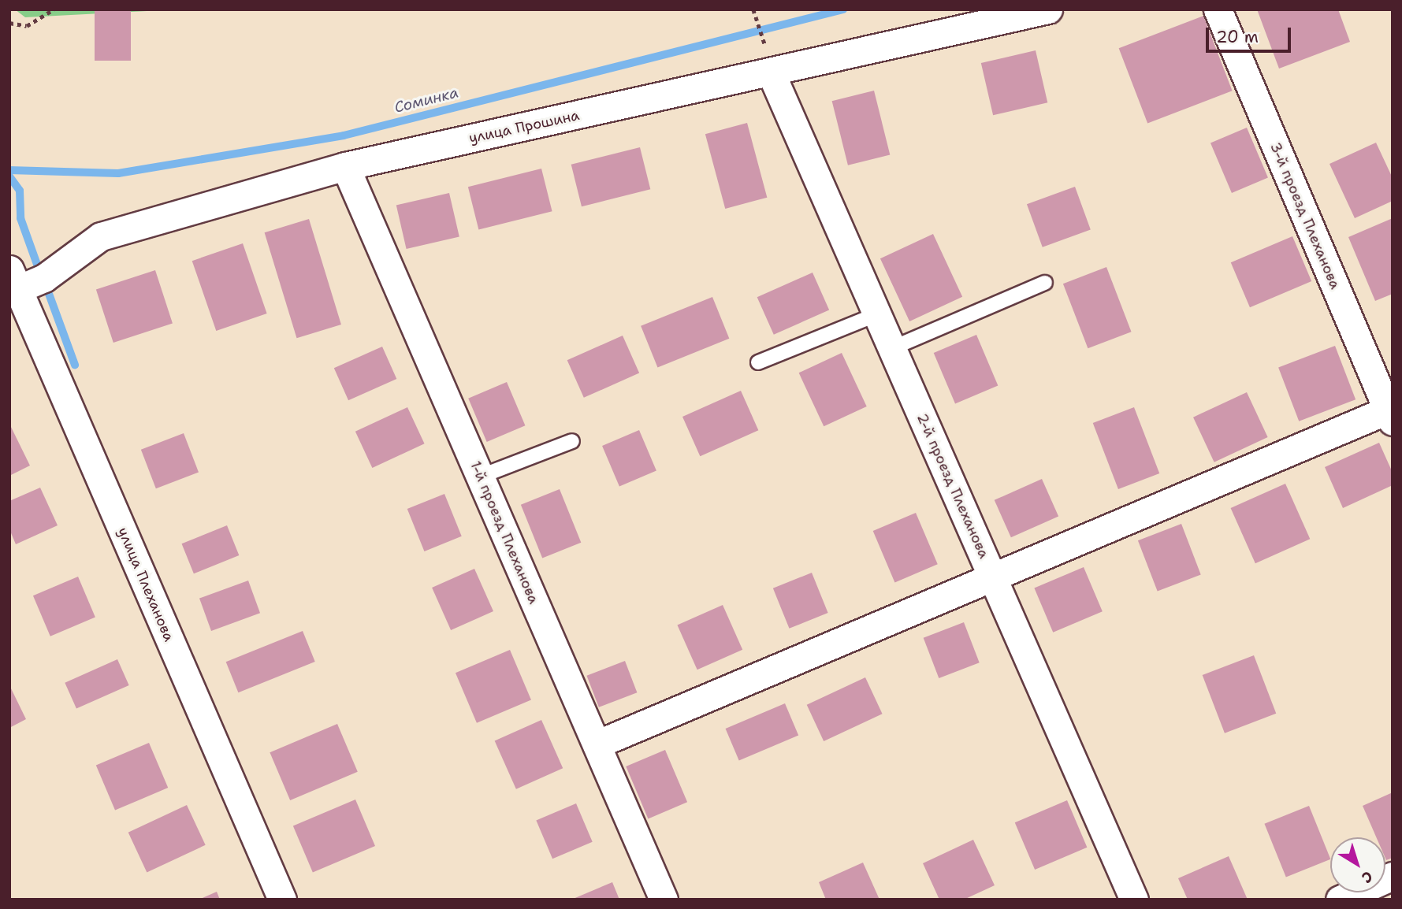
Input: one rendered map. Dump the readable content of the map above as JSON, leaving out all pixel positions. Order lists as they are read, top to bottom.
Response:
{
  "streets": {
    "street": [
      "улица Прошина",
      "3-й проезд Плеханова",
      "2-й проезд Плеханова",
      "1-й проезд Плеханова",
      "улица Плеханова"
    ]
  },
  "crossings": [
    ["улица Прошина", "2-й проезд Плеханова"],
    ["улица Прошина", "1-й проезд Плеханова"],
    ["улица Прошина", "улица Плеханова"]
  ],
  "water": ["Соминка"],
  "scale_bar": "20 m",
  "north": "bottom right"
}
